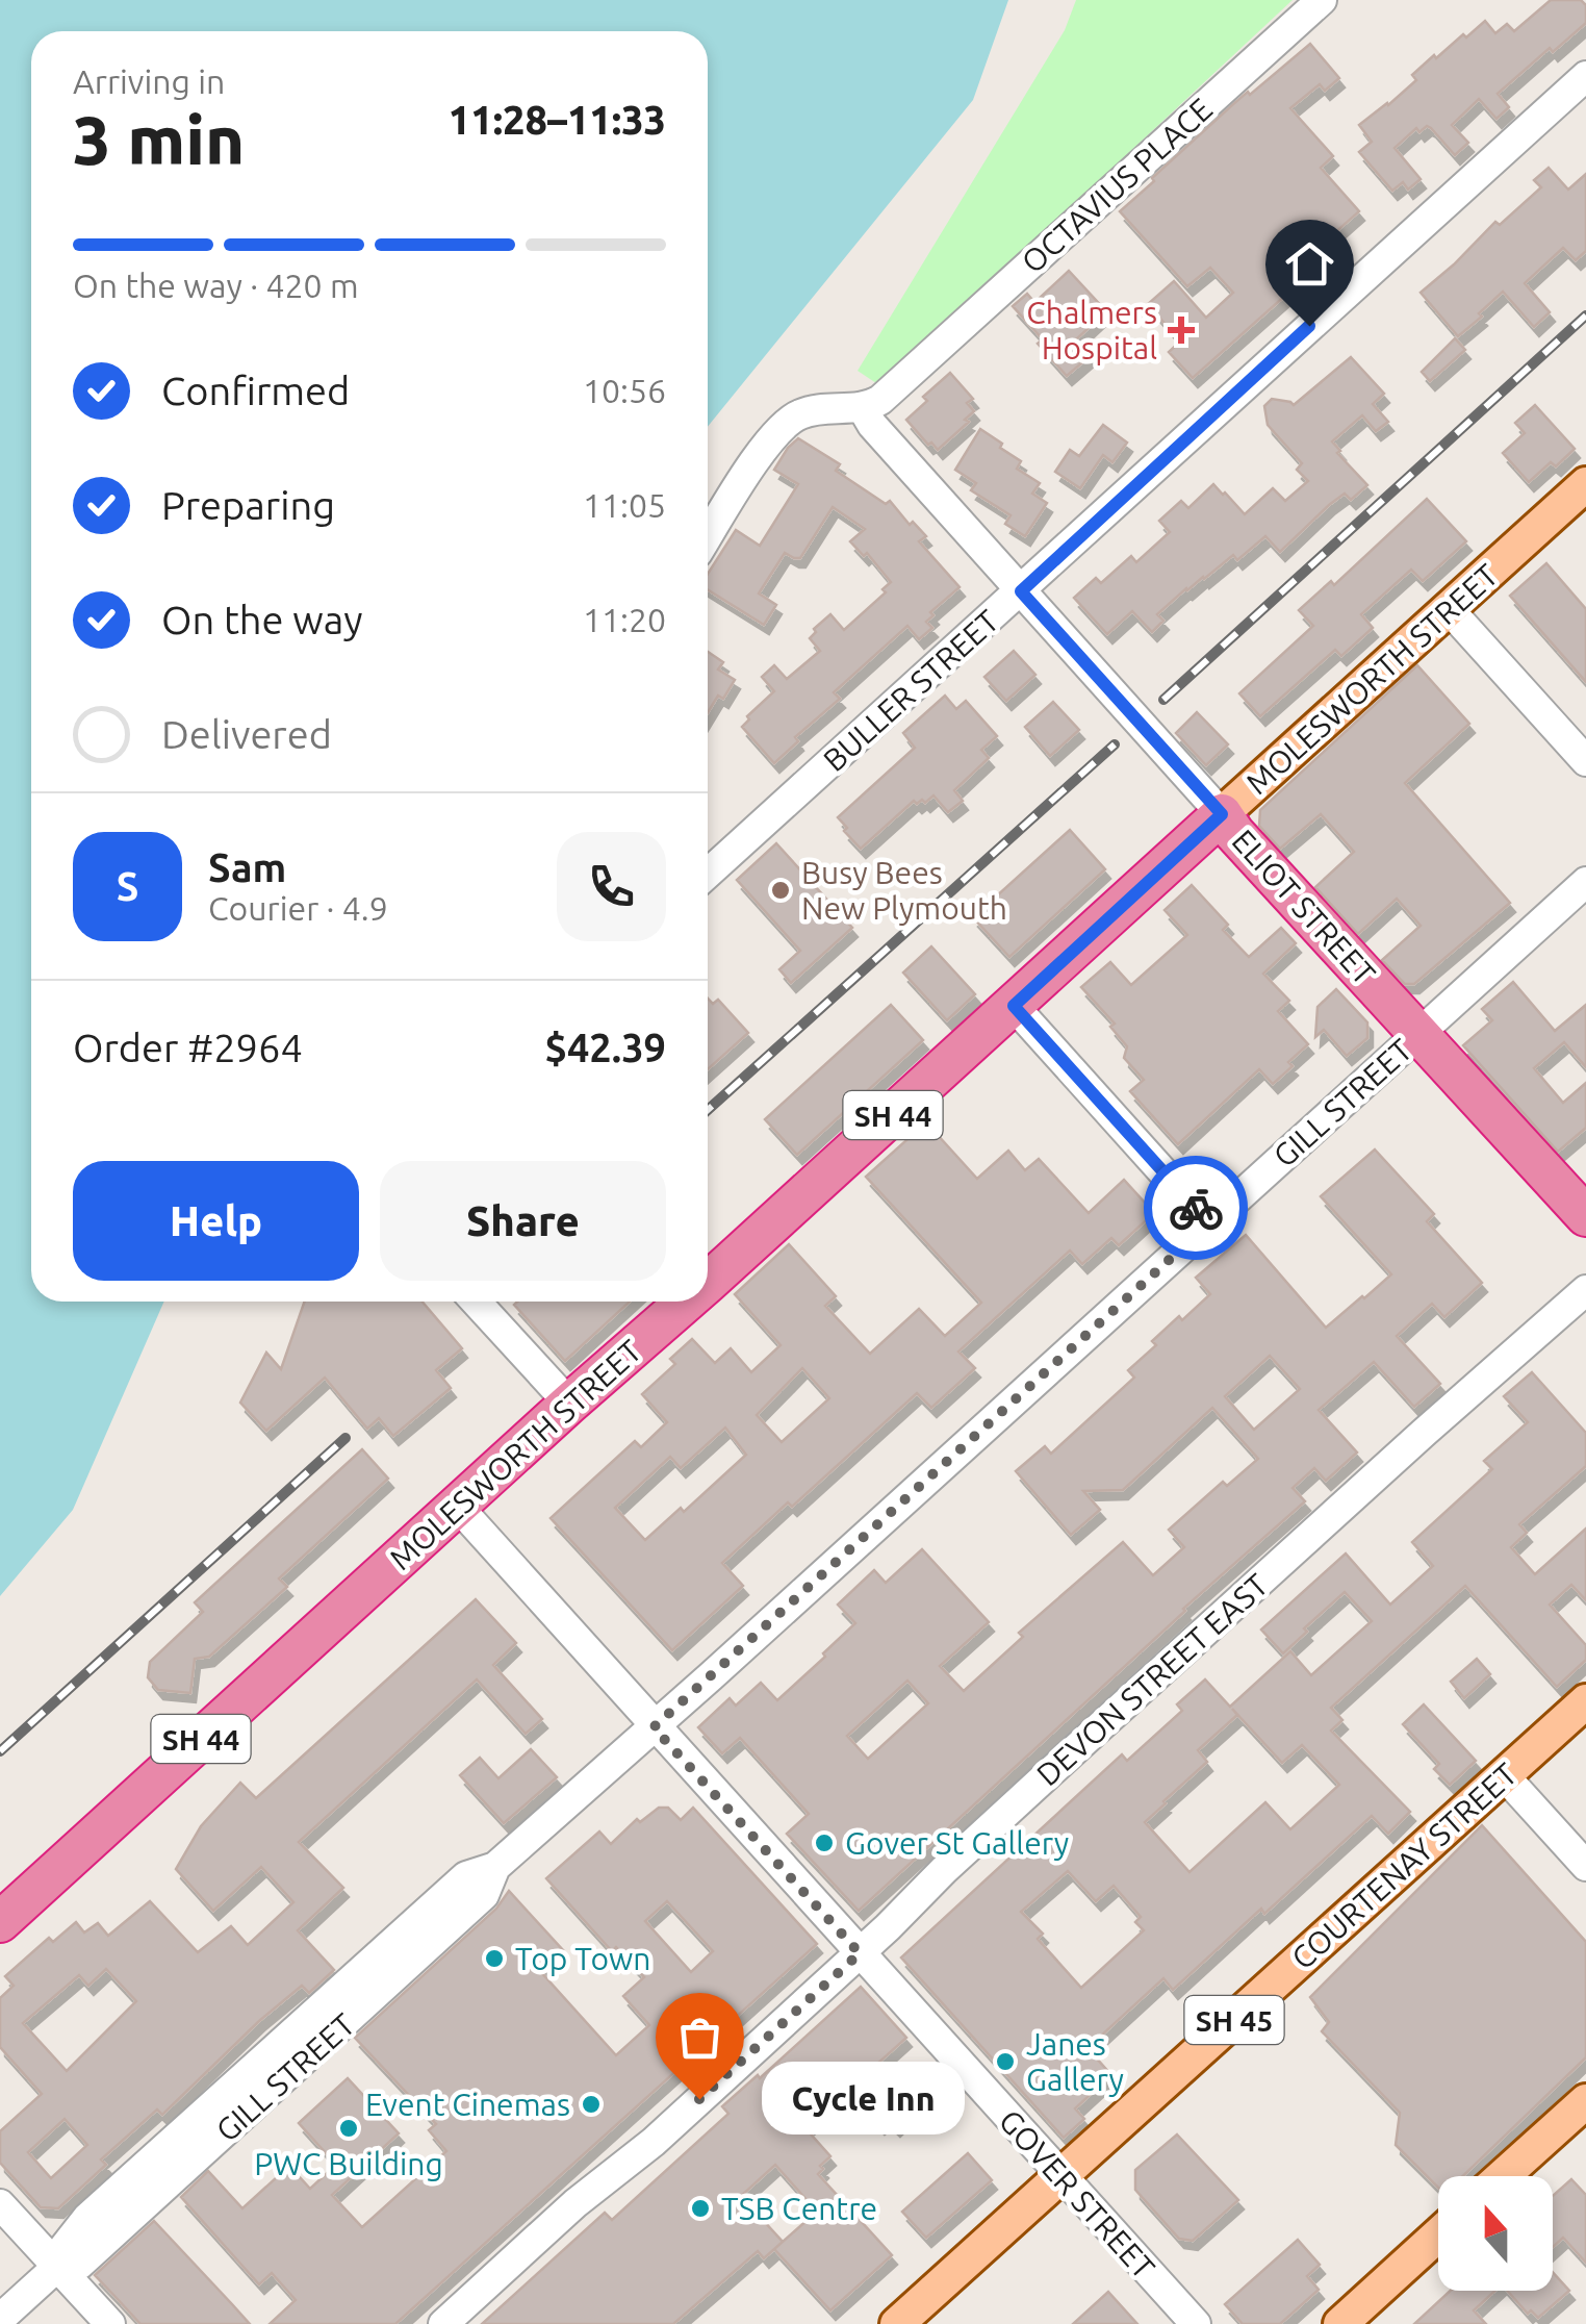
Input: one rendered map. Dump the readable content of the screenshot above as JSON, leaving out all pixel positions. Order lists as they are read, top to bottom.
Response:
{
  "streets": {
    "highway": ["MOLESWORTH STREET", "ELIOT STREET", "SH 44"],
    "main road": ["COURTENAY STREET", "SH 45"],
    "street": [
      "OCTAVIUS PLACE",
      "BULLER STREET",
      "GILL STREET",
      "DEVON STREET EAST",
      "GOVER STREET"
    ]
  },
  "crossings": [
    ["OCTAVIUS PLACE", "ELIOT STREET"],
    ["MOLESWORTH STREET", "ELIOT STREET"],
    ["MOLESWORTH STREET", "GOVER STREET"],
    ["BULLER STREET", "ELIOT STREET"],
    ["ELIOT STREET", "GILL STREET"],
    ["GILL STREET", "GOVER STREET"],
    ["DEVON STREET EAST", "GOVER STREET"],
    ["COURTENAY STREET", "GOVER STREET"]
  ],
  "places": {
    "health": ["Chalmers Hospital"],
    "other": [
      "Busy Bees New Plymouth",
      "Gover St Gallery",
      "Top Town",
      "Janes Gallery",
      "Cycle Inn",
      "Event Cinemas",
      "PWC Building",
      "TSB Centre"
    ]
  },
  "north": "top",
  "page": {
    "heading": ["3 min", "Arriving in", "11:28–11:33"],
    "panel": [
      "Sam",
      "Courier · 4.9",
      "Order #2964",
      "$42.39"
    ],
    "bar": "On the way · 420 m",
    "list": [
      ["Confirmed", "10:56"],
      ["Preparing", "11:05"],
      ["On the way", "11:20"],
      "Delivered"
    ],
    "round": "S",
    "buttons": ["Help", "Share"],
    "bubble": "Cycle Inn"
  }
}
